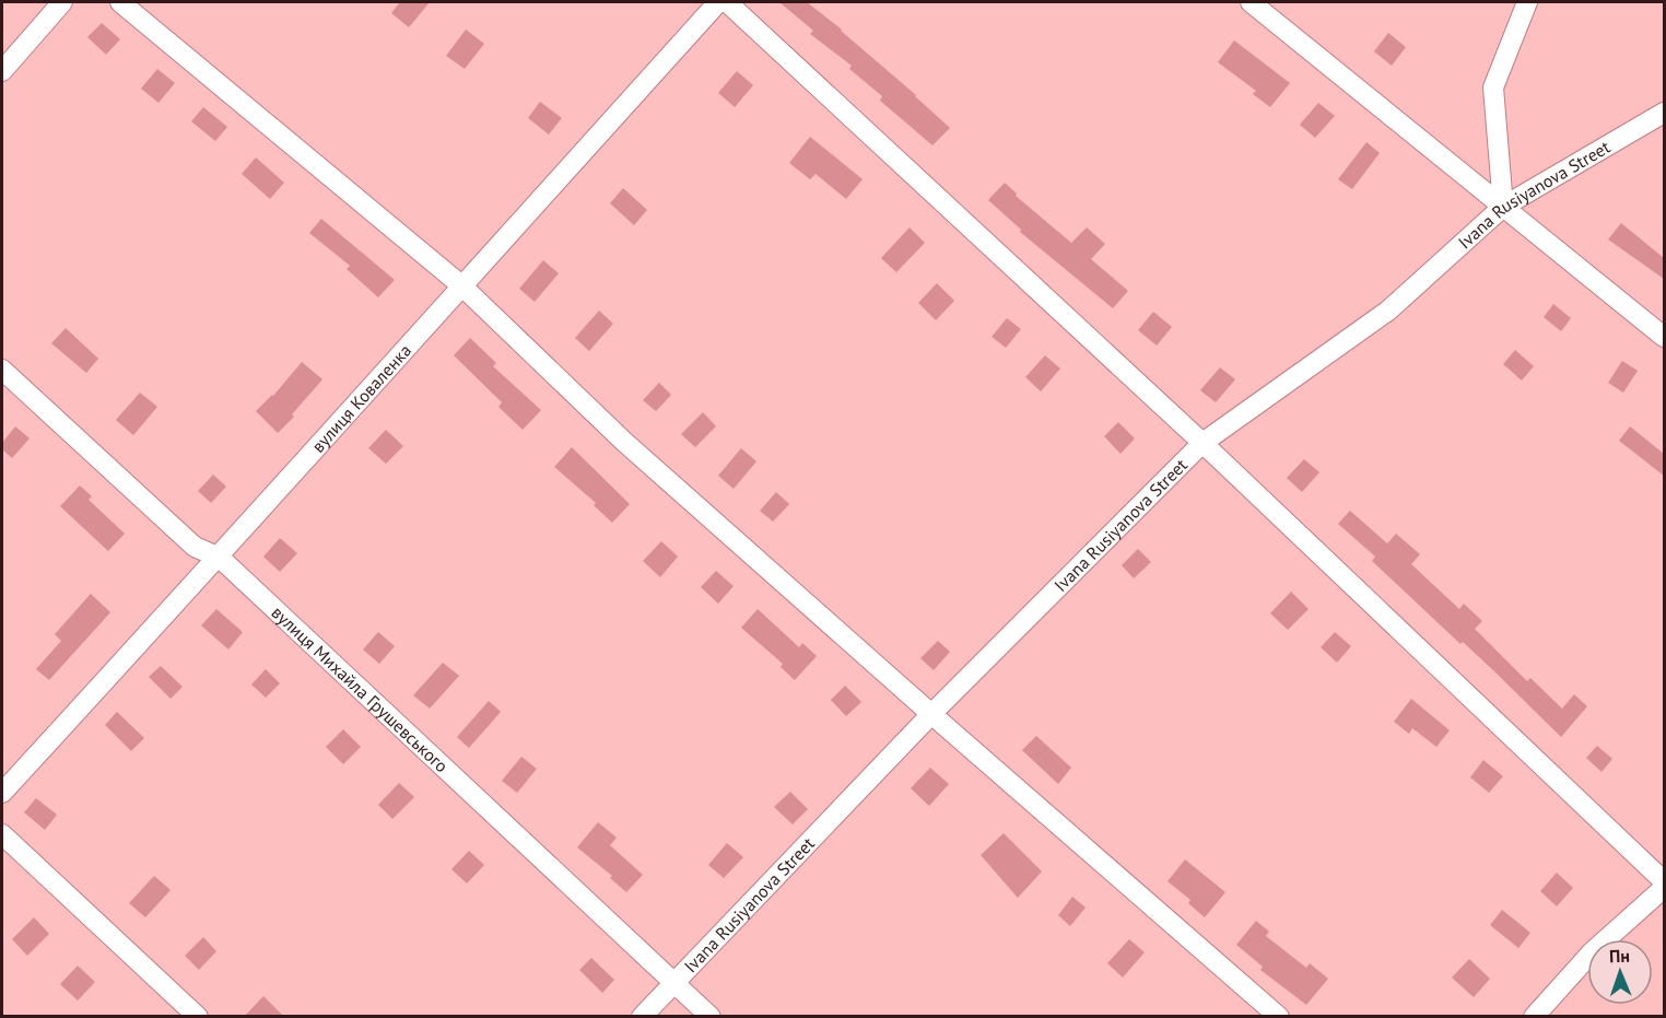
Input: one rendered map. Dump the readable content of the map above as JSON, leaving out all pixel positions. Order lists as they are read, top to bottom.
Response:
{
  "streets": {
    "street": ["Ivana Rusiyanova Street", "вулиця Коваленка", "вулиця Михайла Грушевського"]
  },
  "crossings": [
    ["Ivana Rusiyanova Street", "вулиця Михайла Грушевського"],
    ["вулиця Коваленка", "вулиця Михайла Грушевського"]
  ],
  "north": "top"
}
